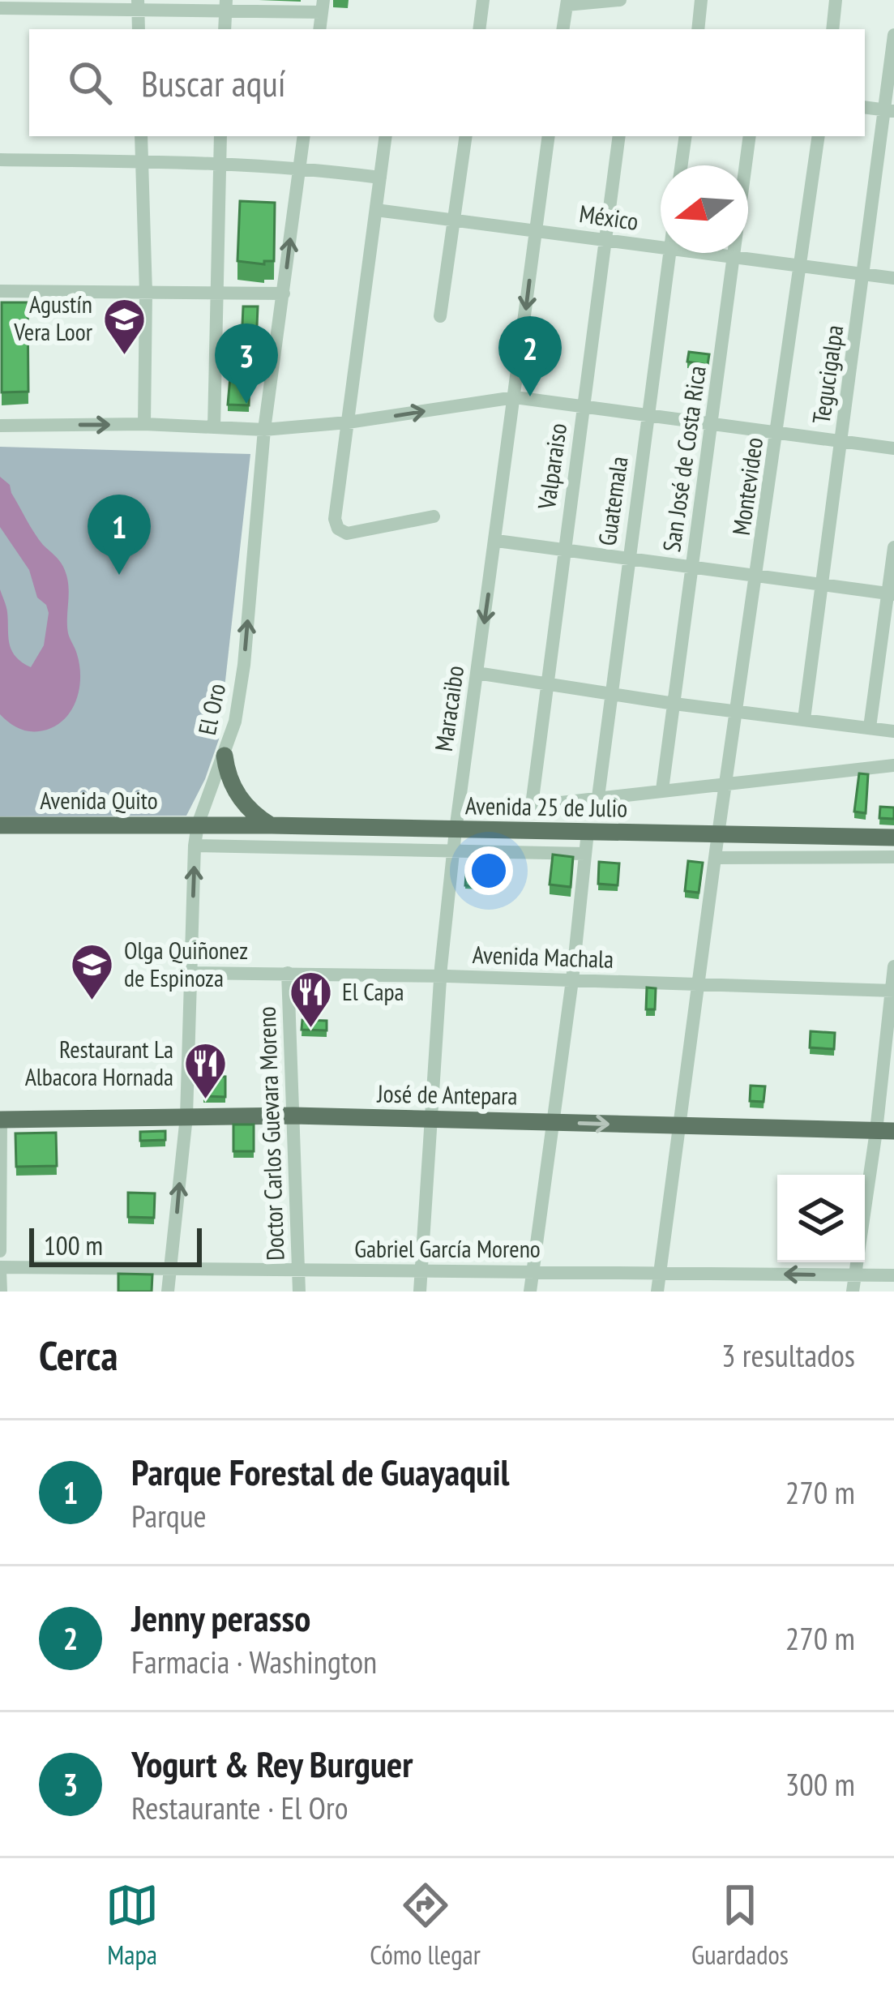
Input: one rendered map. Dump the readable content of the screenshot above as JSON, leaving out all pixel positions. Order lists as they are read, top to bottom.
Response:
{
  "streets": {
    "main road": ["Avenida Quito", "Avenida 25 de Julio", "José de Antepara"],
    "street": [
      "México",
      "Tegucigalpa",
      "San José de Costa Rica",
      "Valparaiso",
      "Montevideo",
      "Guatemala",
      "Maracaibo",
      "El Oro",
      "Avenida Machala",
      "Doctor Carlos Guevara Moreno",
      "Gabriel García Moreno"
    ]
  },
  "crossings": [
    ["México", "Tegucigalpa"],
    ["México", "San José de Costa Rica"],
    ["México", "Valparaiso"],
    ["México", "Montevideo"],
    ["México", "Maracaibo"],
    ["Valparaiso", "Guatemala"],
    ["Montevideo", "Avenida 25 de Julio"],
    ["Montevideo", "Avenida Machala"],
    ["Montevideo", "José de Antepara"],
    ["Montevideo", "Gabriel García Moreno"],
    ["Maracaibo", "Avenida 25 de Julio"],
    ["Maracaibo", "Avenida Machala"],
    ["Maracaibo", "José de Antepara"],
    ["Maracaibo", "Gabriel García Moreno"],
    ["El Oro", "Avenida Quito"],
    ["El Oro", "Avenida 25 de Julio"],
    ["El Oro", "Avenida Machala"],
    ["El Oro", "José de Antepara"],
    ["El Oro", "Gabriel García Moreno"],
    ["Avenida Quito", "Avenida 25 de Julio"],
    ["Avenida Machala", "Doctor Carlos Guevara Moreno"],
    ["José de Antepara", "Doctor Carlos Guevara Moreno"],
    ["Doctor Carlos Guevara Moreno", "Gabriel García Moreno"]
  ],
  "places": {
    "school or university": ["Agustín Vera Loor", "Olga Quiñonez de Espinoza"],
    "restaurant": ["El Capa", "Restaurant La Albacora Hornada"]
  },
  "scale_bar": "100 m",
  "north": "left",
  "page": {
    "search": "Buscar aquí",
    "pins": ["2", "3", "1"],
    "scale": "100 m",
    "heading": ["Cerca", "3 resultados"],
    "list": [
      {
        "mark": "1",
        "name": "Parque Forestal de Guayaquil",
        "note": "Parque",
        "value": "270 m"
      },
      {
        "mark": "2",
        "name": "Jenny perasso",
        "note": "Farmacia · Washington",
        "value": "270 m"
      },
      {
        "mark": "3",
        "name": "Yogurt & Rey Burguer",
        "note": "Restaurante · El Oro",
        "value": "300 m"
      }
    ],
    "nav": ["Mapa", "Cómo llegar", "Guardados"]
  }
}
